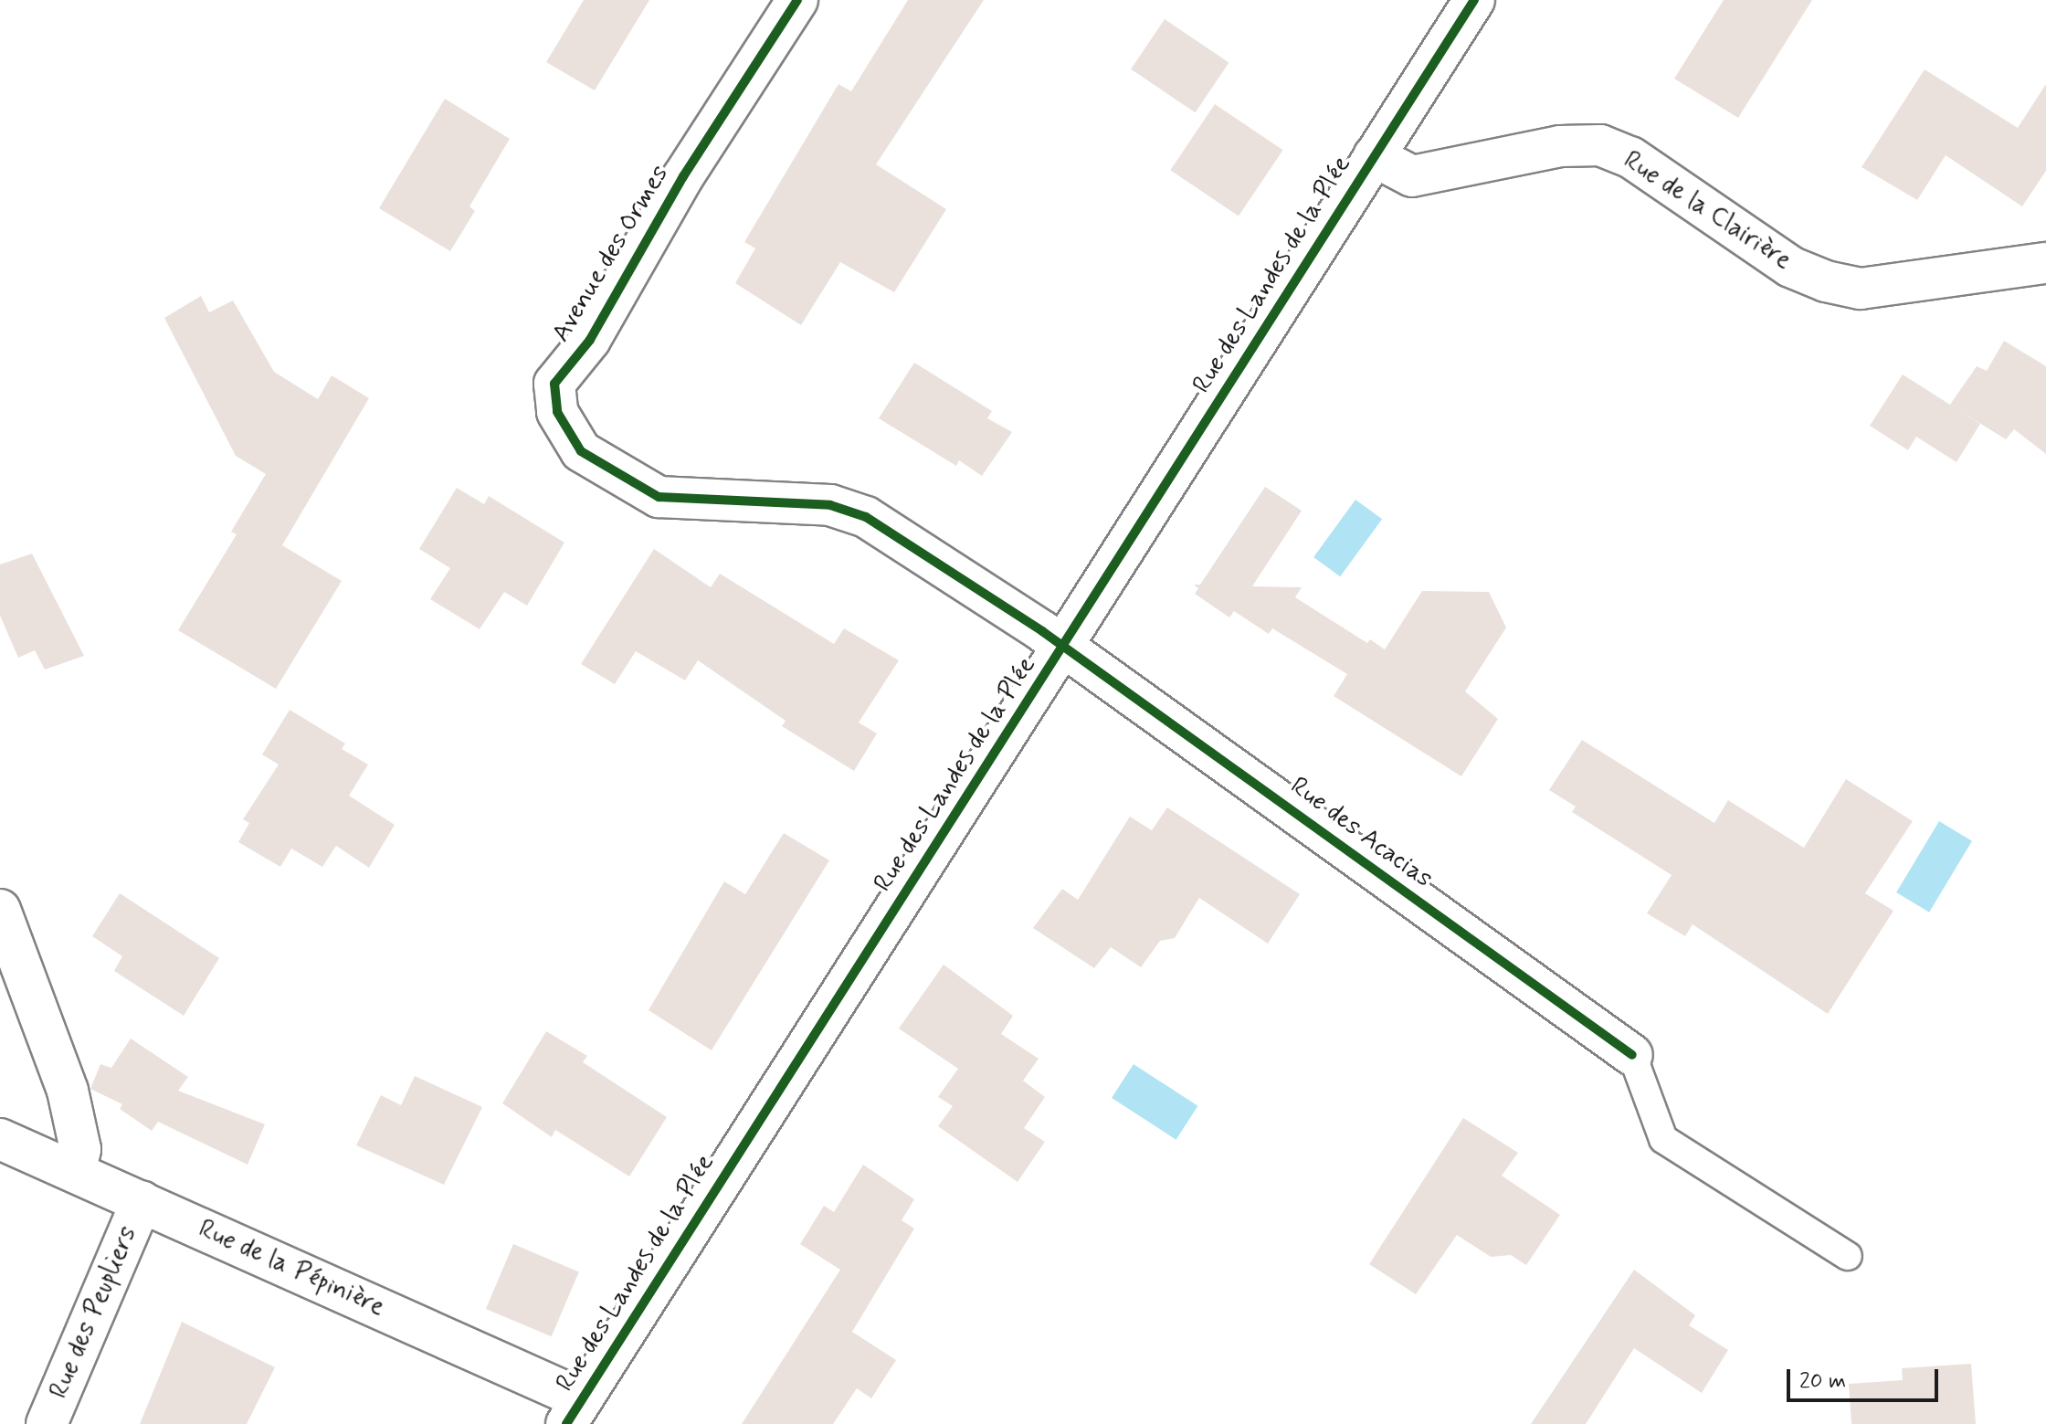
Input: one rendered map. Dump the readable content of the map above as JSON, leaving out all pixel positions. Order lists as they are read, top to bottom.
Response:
{
  "streets": {
    "street": [
      "Rue de la Clairière",
      "Avenue des Ormes",
      "Rue des Landes de la Plée",
      "Rue des Acacias",
      "Rue de la Pépinière",
      "Rue des Peupliers"
    ]
  },
  "crossings": [
    ["Rue de la Clairière", "Rue des Landes de la Plée"],
    ["Avenue des Ormes", "Rue des Landes de la Plée"],
    ["Avenue des Ormes", "Rue des Acacias"],
    ["Rue des Landes de la Plée", "Rue des Acacias"],
    ["Rue des Landes de la Plée", "Rue de la Pépinière"],
    ["Rue de la Pépinière", "Rue des Peupliers"]
  ],
  "scale_bar": "20 m"
}
